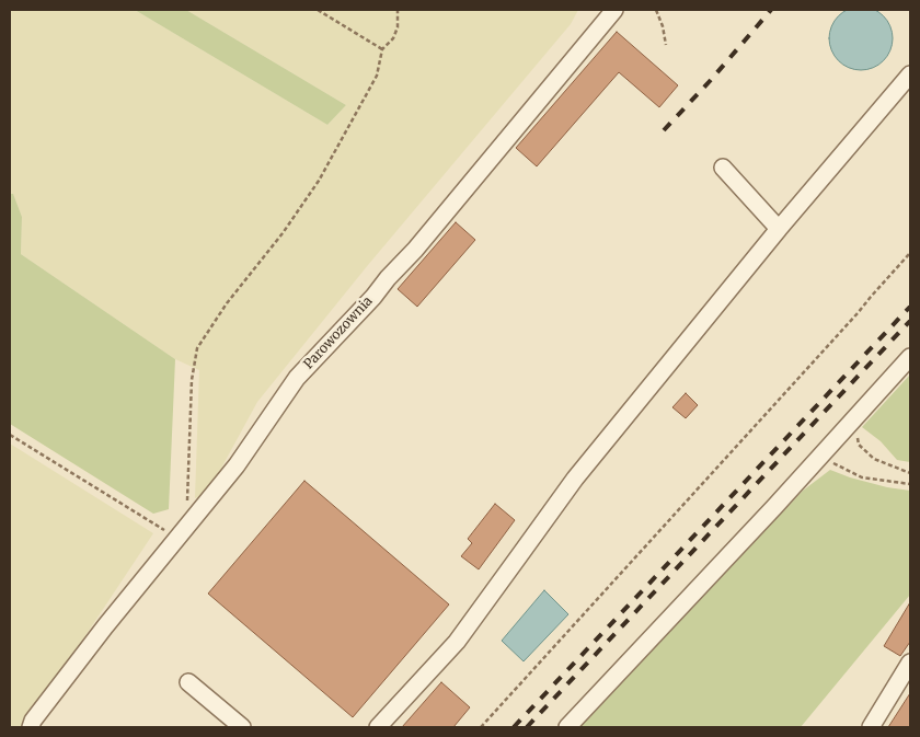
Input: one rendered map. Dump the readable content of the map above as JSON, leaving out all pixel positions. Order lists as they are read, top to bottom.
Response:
{
  "streets": {
    "street": ["Parowozownia"]
  }
}
